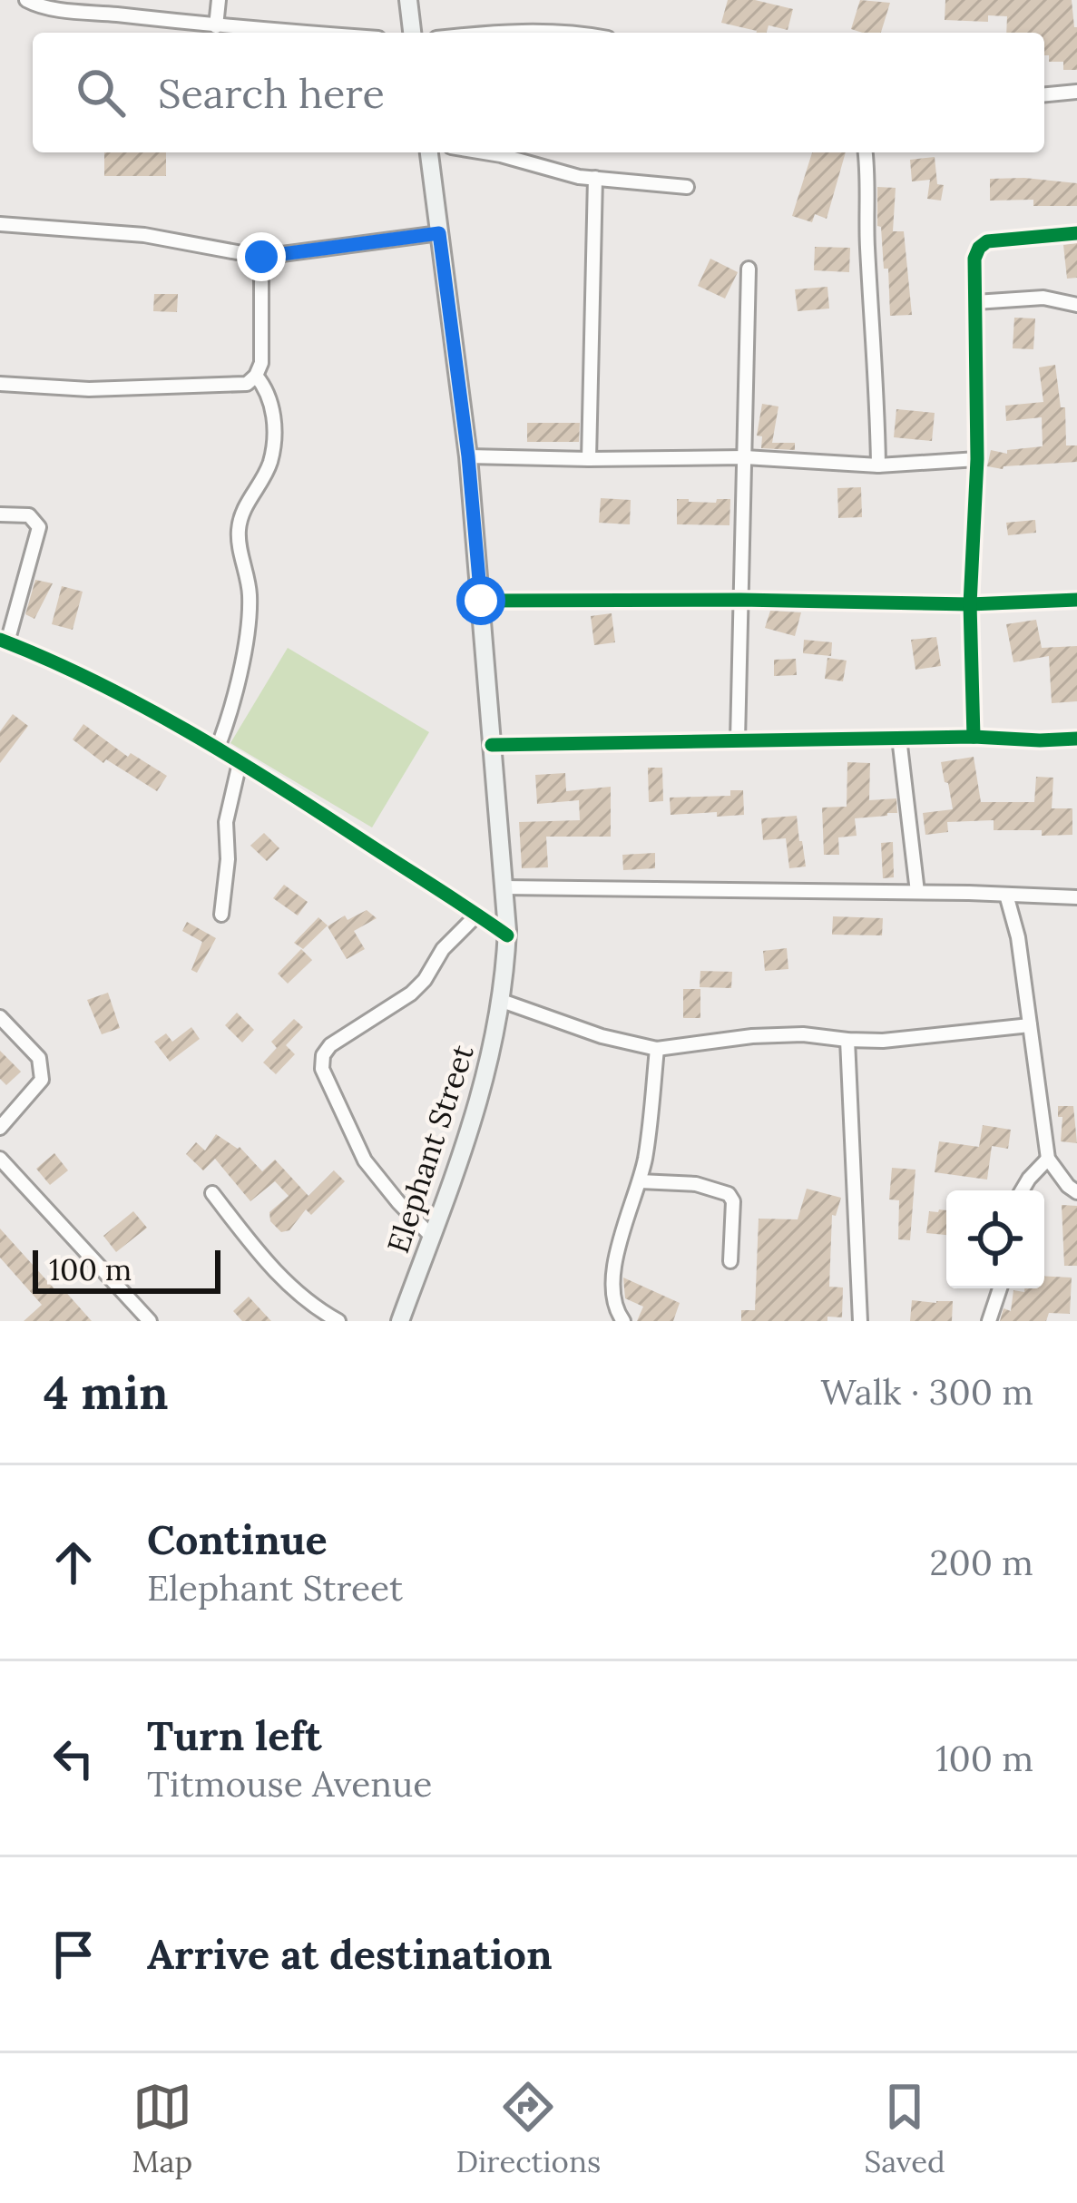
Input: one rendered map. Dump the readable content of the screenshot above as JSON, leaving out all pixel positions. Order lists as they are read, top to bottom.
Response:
{
  "streets": {
    "main road": ["Elephant Street"]
  },
  "scale_bar": "100 m",
  "page": {
    "search": "Search here",
    "scale": "100 m",
    "heading": ["4 min", "Walk · 300 m"],
    "list": [
      ["Continue", "Elephant Street", "200 m"],
      ["Turn left", "Titmouse Avenue", "100 m"],
      "Arrive at destination"
    ],
    "nav": ["Map", "Directions", "Saved"]
  }
}
